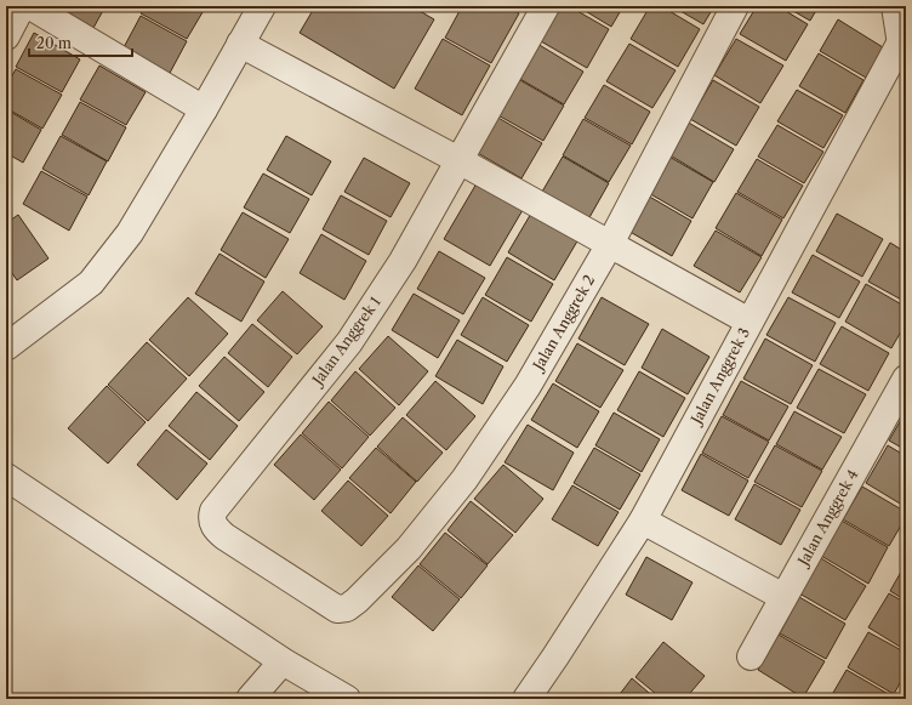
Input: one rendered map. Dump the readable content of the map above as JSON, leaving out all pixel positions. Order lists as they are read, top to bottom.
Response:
{
  "streets": {
    "street": [
      "Jalan Anggrek 2",
      "Jalan Anggrek 1",
      "Jalan Anggrek 3",
      "Jalan Anggrek 4"
    ]
  },
  "crossings": [
    ["Jalan Anggrek 2", "Jalan Anggrek 1"]
  ],
  "scale_bar": "20 m"
}
